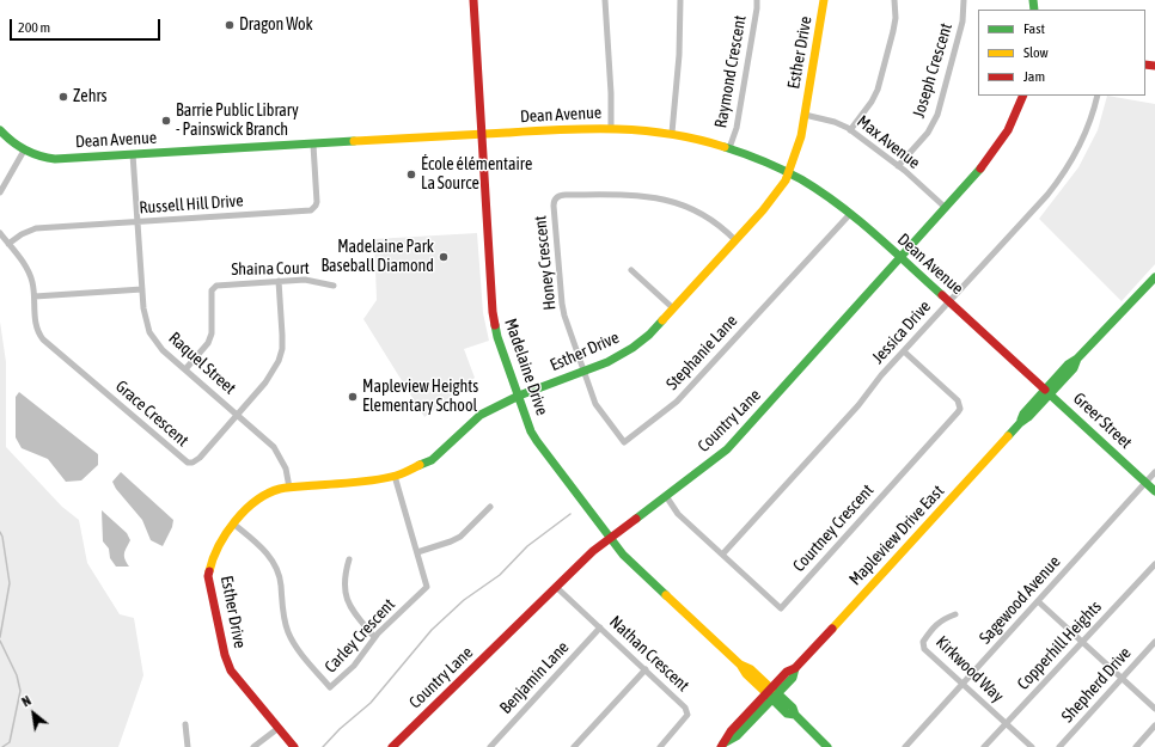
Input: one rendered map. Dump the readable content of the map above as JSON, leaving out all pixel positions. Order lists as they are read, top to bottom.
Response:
{
  "streets": {
    "street": [
      "Esther Drive",
      "Joseph Crescent",
      "Raymond Crescent",
      "Dean Avenue",
      "Max Avenue",
      "Russell Hill Drive",
      "Honey Crescent",
      "Shaina Court",
      "Jessica Drive",
      "Stephanie Lane",
      "Raquel Street",
      "Madelaine Drive",
      "Grace Crescent",
      "Country Lane",
      "Greer Street",
      "Courtney Crescent",
      "Mapleview Drive East",
      "Sagewood Avenue",
      "Carley Crescent",
      "Copperhill Heights",
      "Nathan Crescent",
      "Kirkwood Way",
      "Benjamin Lane",
      "Shepherd Drive"
    ]
  },
  "crossings": [
    ["Esther Drive", "Dean Avenue"],
    ["Esther Drive", "Max Avenue"],
    ["Esther Drive", "Honey Crescent"],
    ["Esther Drive", "Stephanie Lane"],
    ["Esther Drive", "Raquel Street"],
    ["Esther Drive", "Madelaine Drive"],
    ["Esther Drive", "Carley Crescent"],
    ["Joseph Crescent", "Max Avenue"],
    ["Raymond Crescent", "Dean Avenue"],
    ["Dean Avenue", "Russell Hill Drive"],
    ["Dean Avenue", "Jessica Drive"],
    ["Dean Avenue", "Stephanie Lane"],
    ["Dean Avenue", "Raquel Street"],
    ["Dean Avenue", "Madelaine Drive"],
    ["Dean Avenue", "Country Lane"],
    ["Dean Avenue", "Greer Street"],
    ["Dean Avenue", "Mapleview Drive East"],
    ["Max Avenue", "Country Lane"],
    ["Russell Hill Drive", "Raquel Street"],
    ["Russell Hill Drive", "Grace Crescent"],
    ["Honey Crescent", "Stephanie Lane"],
    ["Shaina Court", "Raquel Street"],
    ["Shaina Court", "Grace Crescent"],
    ["Jessica Drive", "Courtney Crescent"],
    ["Raquel Street", "Grace Crescent"],
    ["Madelaine Drive", "Country Lane"],
    ["Madelaine Drive", "Mapleview Drive East"],
    ["Country Lane", "Courtney Crescent"],
    ["Country Lane", "Nathan Crescent"],
    ["Greer Street", "Mapleview Drive East"],
    ["Greer Street", "Sagewood Avenue"],
    ["Sagewood Avenue", "Kirkwood Way"],
    ["Copperhill Heights", "Kirkwood Way"],
    ["Nathan Crescent", "Benjamin Lane"]
  ],
  "places": [
    "Dragon Wok",
    "Zehrs",
    "Barrie Public Library - Painswick Branch",
    "École élémentaire La Source",
    "Madelaine Park Baseball Diamond",
    "Mapleview Heights Elementary School"
  ],
  "legend": ["Fast", "Slow", "Jam"],
  "scale_bar": "200 m",
  "north": "top left"
}
